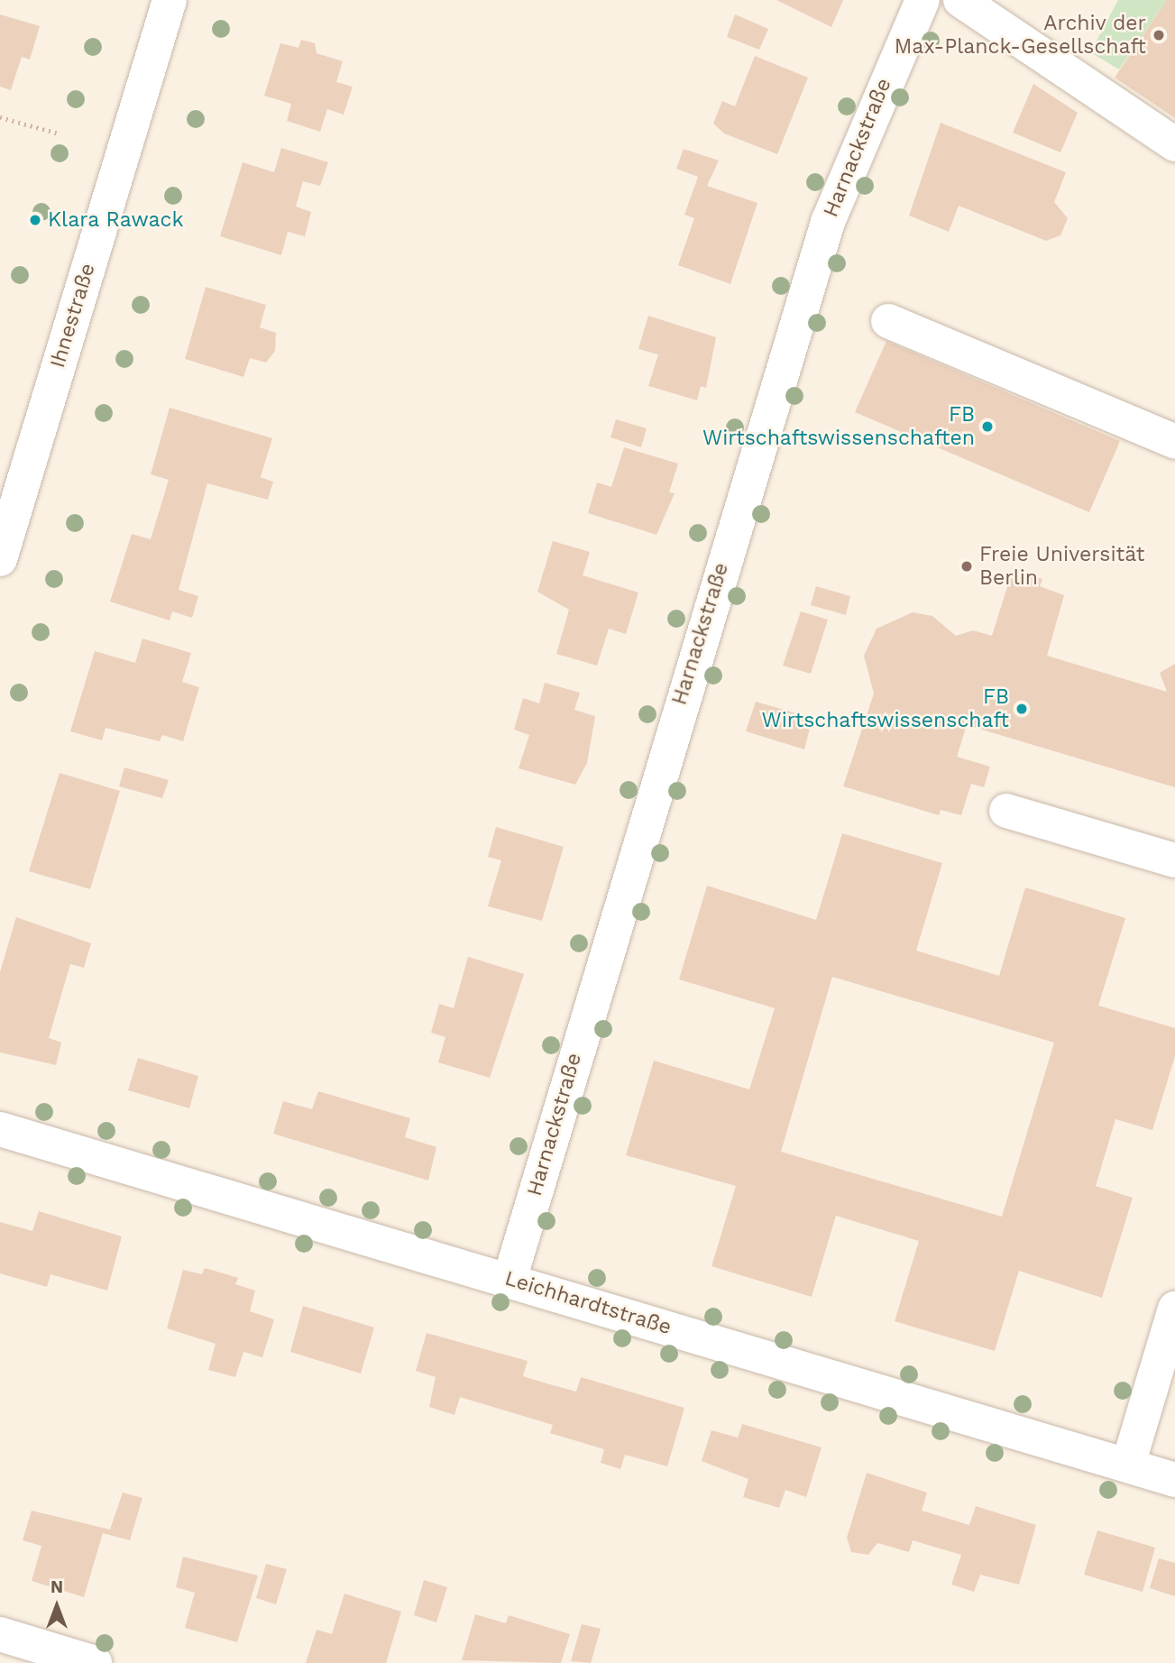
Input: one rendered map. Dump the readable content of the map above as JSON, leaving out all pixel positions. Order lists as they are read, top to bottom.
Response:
{
  "streets": {
    "street": ["Harnackstraße", "Ihnestraße", "Leichhardtstraße"]
  },
  "crossings": [
    ["Harnackstraße", "Leichhardtstraße"]
  ],
  "places": [
    "Archiv der Max-Planck-Gesellschaft",
    "Klara Rawack",
    "FB Wirtschaftswissenschaften",
    "Freie Universität Berlin",
    "FB Wirtschaftswissenschaft"
  ],
  "north": "top"
}
